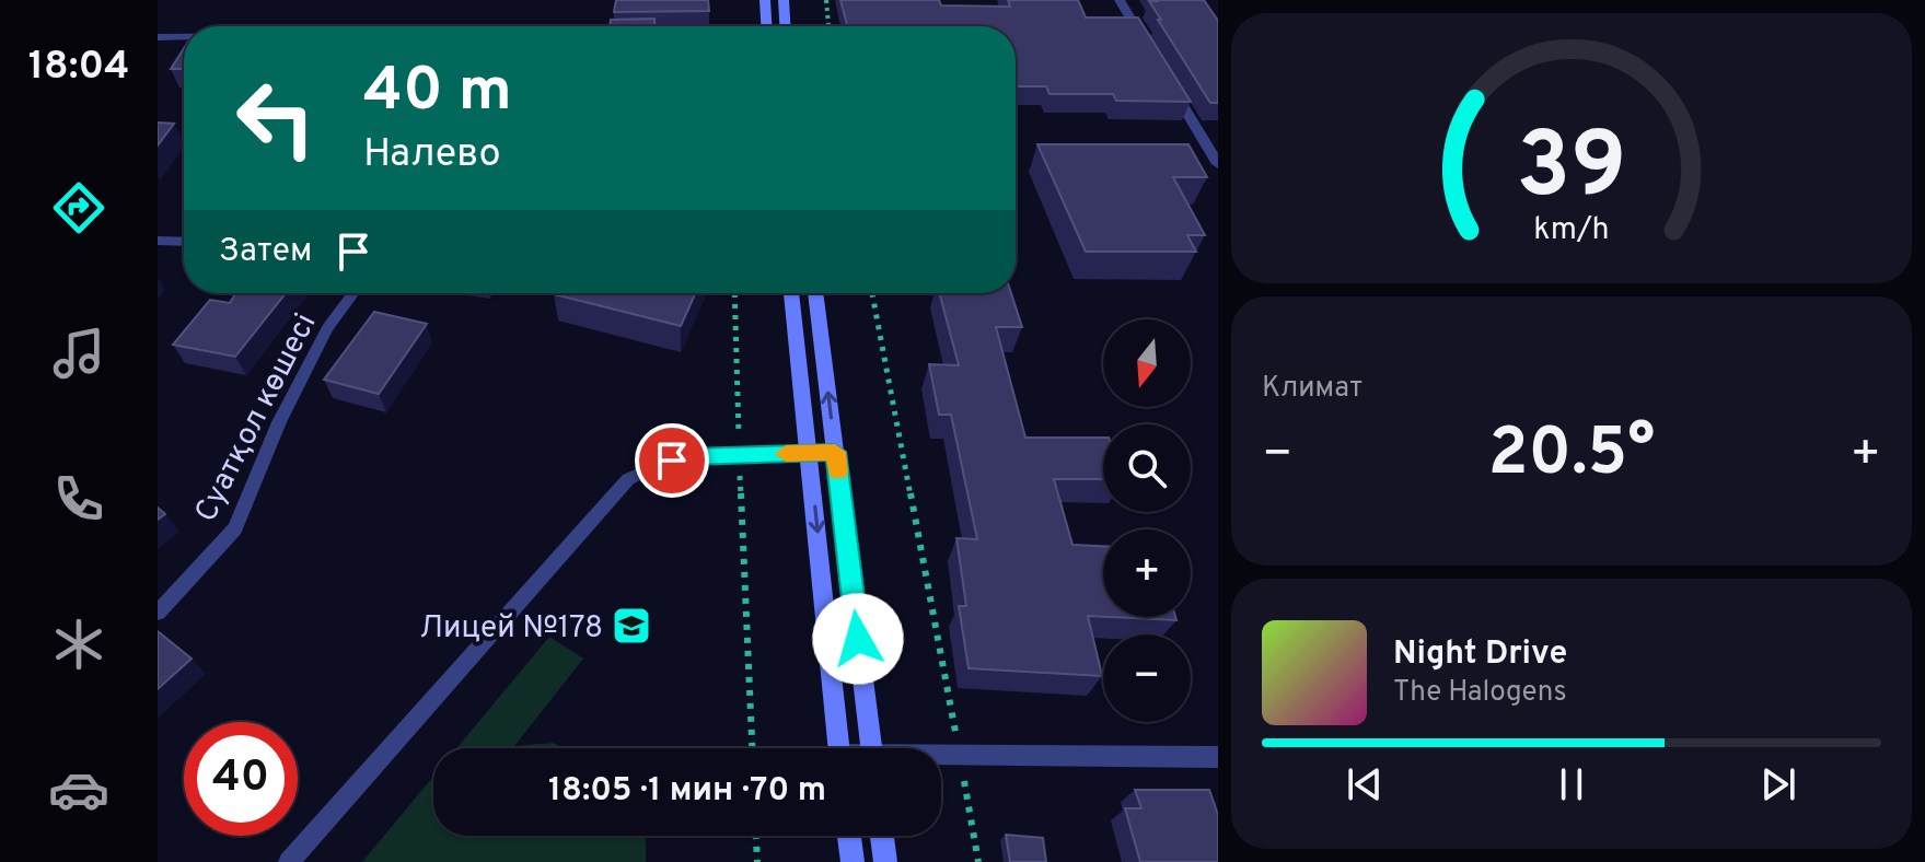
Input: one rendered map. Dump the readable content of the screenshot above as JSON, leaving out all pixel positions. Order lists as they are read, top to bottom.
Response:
{
  "streets": {
    "lane": ["Суатқол көшесі"]
  },
  "places": {
    "school or university": ["Лицей №178"]
  },
  "north": "bottom",
  "page": {
    "tabs": "18:04",
    "turn": ["40 m", "Налево"],
    "then": "Затем",
    "tile": "Климат",
    "map_buttons": ["+", "−"],
    "heat": ["−", "20.5°", "+"],
    "song": ["Night Drive", "The Halogens"],
    "limit": "40",
    "trip": "18:05 · 1 мин · 70 m",
    "gauge": ["39", "km/h"]
  }
}
